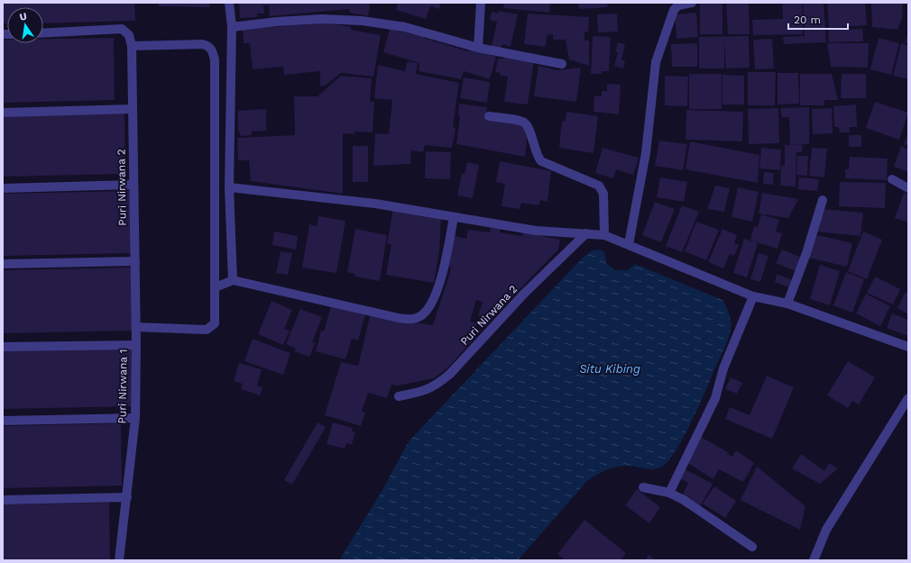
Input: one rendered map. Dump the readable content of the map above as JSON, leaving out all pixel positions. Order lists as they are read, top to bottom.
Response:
{
  "streets": {
    "street": ["Puri Nirwana 2", "Puri Nirwana 1"]
  },
  "crossings": [
    ["Puri Nirwana 2", "Puri Nirwana 1"]
  ],
  "water": ["Situ Kibing"],
  "scale_bar": "20 m",
  "north": "top"
}
